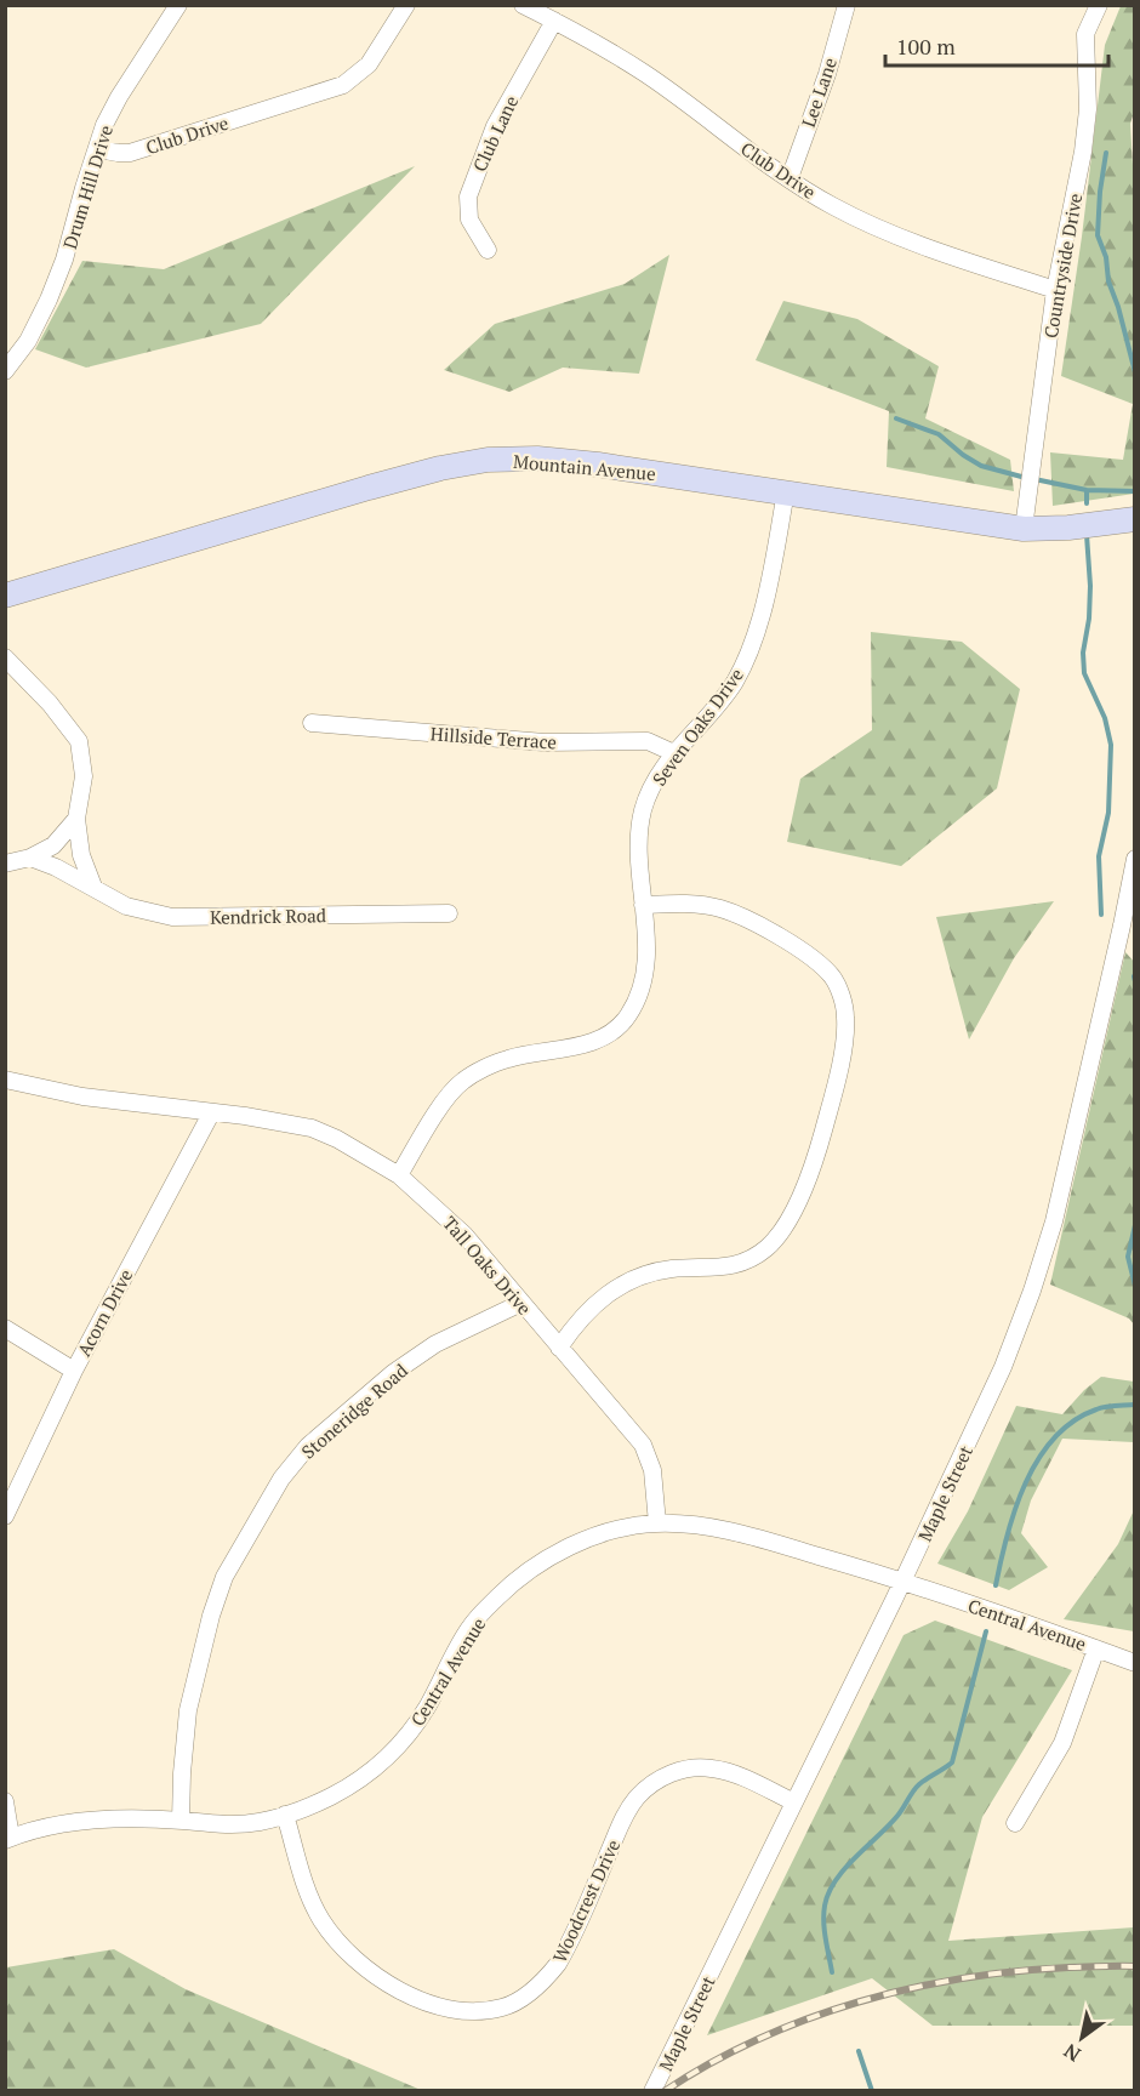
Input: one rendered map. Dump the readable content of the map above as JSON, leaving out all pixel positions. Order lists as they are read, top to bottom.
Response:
{
  "streets": {
    "main road": ["Mountain Avenue"],
    "street": [
      "Lee Lane",
      "Club Lane",
      "Club Drive",
      "Drum Hill Drive",
      "Countryside Drive",
      "Seven Oaks Drive",
      "Hillside Terrace",
      "Kendrick Road",
      "Tall Oaks Drive",
      "Acorn Drive",
      "Stoneridge Road",
      "Maple Street",
      "Central Avenue",
      "Woodcrest Drive"
    ]
  },
  "crossings": [
    ["Lee Lane", "Club Drive"],
    ["Club Lane", "Club Drive"],
    ["Club Drive", "Drum Hill Drive"],
    ["Club Drive", "Countryside Drive"],
    ["Countryside Drive", "Mountain Avenue"],
    ["Mountain Avenue", "Seven Oaks Drive"],
    ["Seven Oaks Drive", "Hillside Terrace"],
    ["Seven Oaks Drive", "Tall Oaks Drive"],
    ["Tall Oaks Drive", "Acorn Drive"],
    ["Tall Oaks Drive", "Stoneridge Road"],
    ["Tall Oaks Drive", "Central Avenue"],
    ["Stoneridge Road", "Central Avenue"],
    ["Maple Street", "Central Avenue"],
    ["Maple Street", "Woodcrest Drive"],
    ["Central Avenue", "Woodcrest Drive"]
  ],
  "scale_bar": "100 m",
  "north": "bottom left"
}
